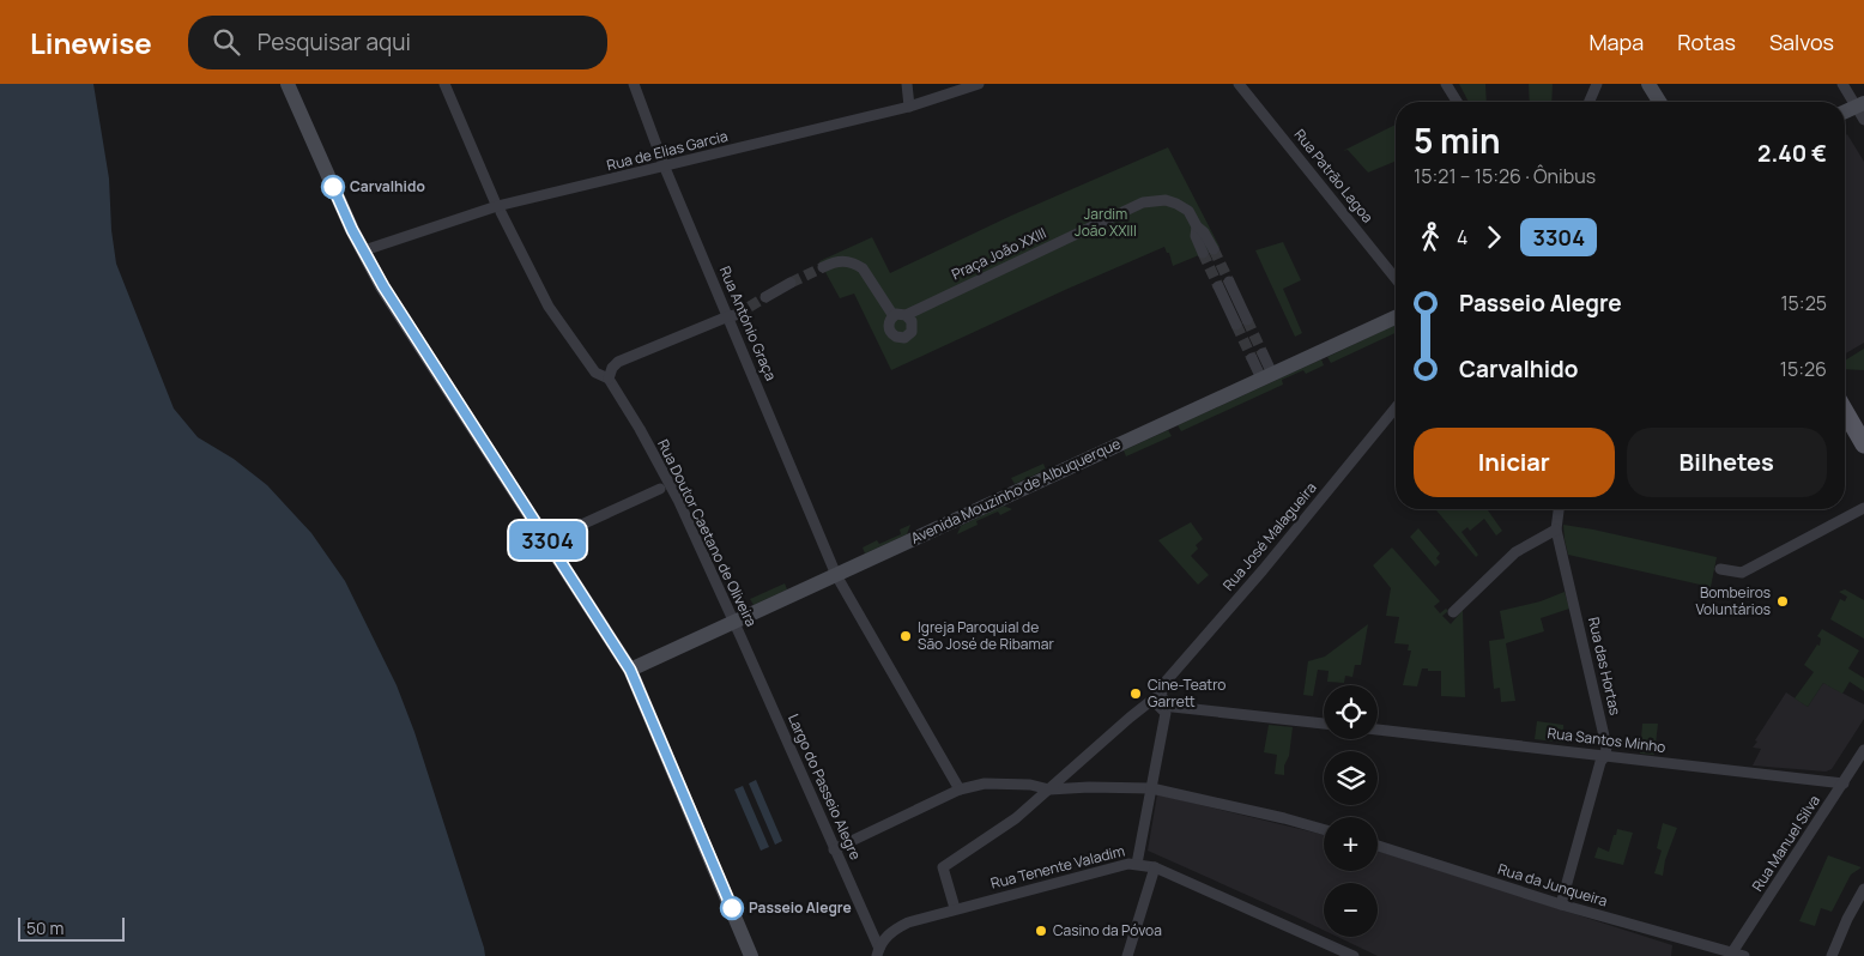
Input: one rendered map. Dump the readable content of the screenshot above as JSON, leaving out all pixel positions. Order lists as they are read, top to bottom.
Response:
{
  "streets": {
    "main road": ["Avenida Mouzinho de Albuquerque"],
    "street": [
      "Rua de Elias Garcia",
      "Rua Patrão Lagoa",
      "Praça João XXIII",
      "Rua António Graça",
      "Rua Doutor Caetano de Oliveira",
      "Rua José Malagueira",
      "Rua das Hortas",
      "Rua Santos Minho",
      "Largo do Passeio Alegre",
      "Rua Manuel Silva",
      "Rua Tenente Valadim",
      "Rua da Junqueira"
    ]
  },
  "crossings": [
    ["Rua de Elias Garcia", "Rua António Graça"],
    ["Rua António Graça", "Avenida Mouzinho de Albuquerque"],
    ["Avenida Mouzinho de Albuquerque", "Rua Doutor Caetano de Oliveira"],
    ["Rua Doutor Caetano de Oliveira", "Largo do Passeio Alegre"],
    ["Rua José Malagueira", "Rua Tenente Valadim"],
    ["Rua das Hortas", "Rua Santos Minho"],
    ["Rua das Hortas", "Rua da Junqueira"],
    ["Rua Santos Minho", "Rua Manuel Silva"],
    ["Largo do Passeio Alegre", "Rua Tenente Valadim"],
    ["Rua Manuel Silva", "Rua da Junqueira"]
  ],
  "parks": ["Jardim João XXIII"],
  "places": [
    "Carvalhido",
    "Bombeiros Voluntários",
    "Igreja Paroquial de São José de Ribamar",
    "Cine-Teatro Garrett",
    "Passeio Alegre",
    "Casino da Póvoa"
  ],
  "lines": ["bus line 3304"],
  "scale_bar": "50 m",
  "page": {
    "header": "Linewise",
    "search": "Pesquisar aqui",
    "nav": ["Mapa", "Rotas", "Salvos"],
    "on_map": "3304",
    "heading": ["5 min", "15:21 – 15:26 · Ônibus", "2.40 €"],
    "legs": ["4", "3304"],
    "list": [
      {
        "name": "Passeio Alegre",
        "value": "15:25"
      },
      {
        "name": "Carvalhido",
        "value": "15:26"
      }
    ],
    "buttons": ["Iniciar", "Bilhetes"],
    "map_buttons": ["+", "−"],
    "scale": "50 m"
  }
}
